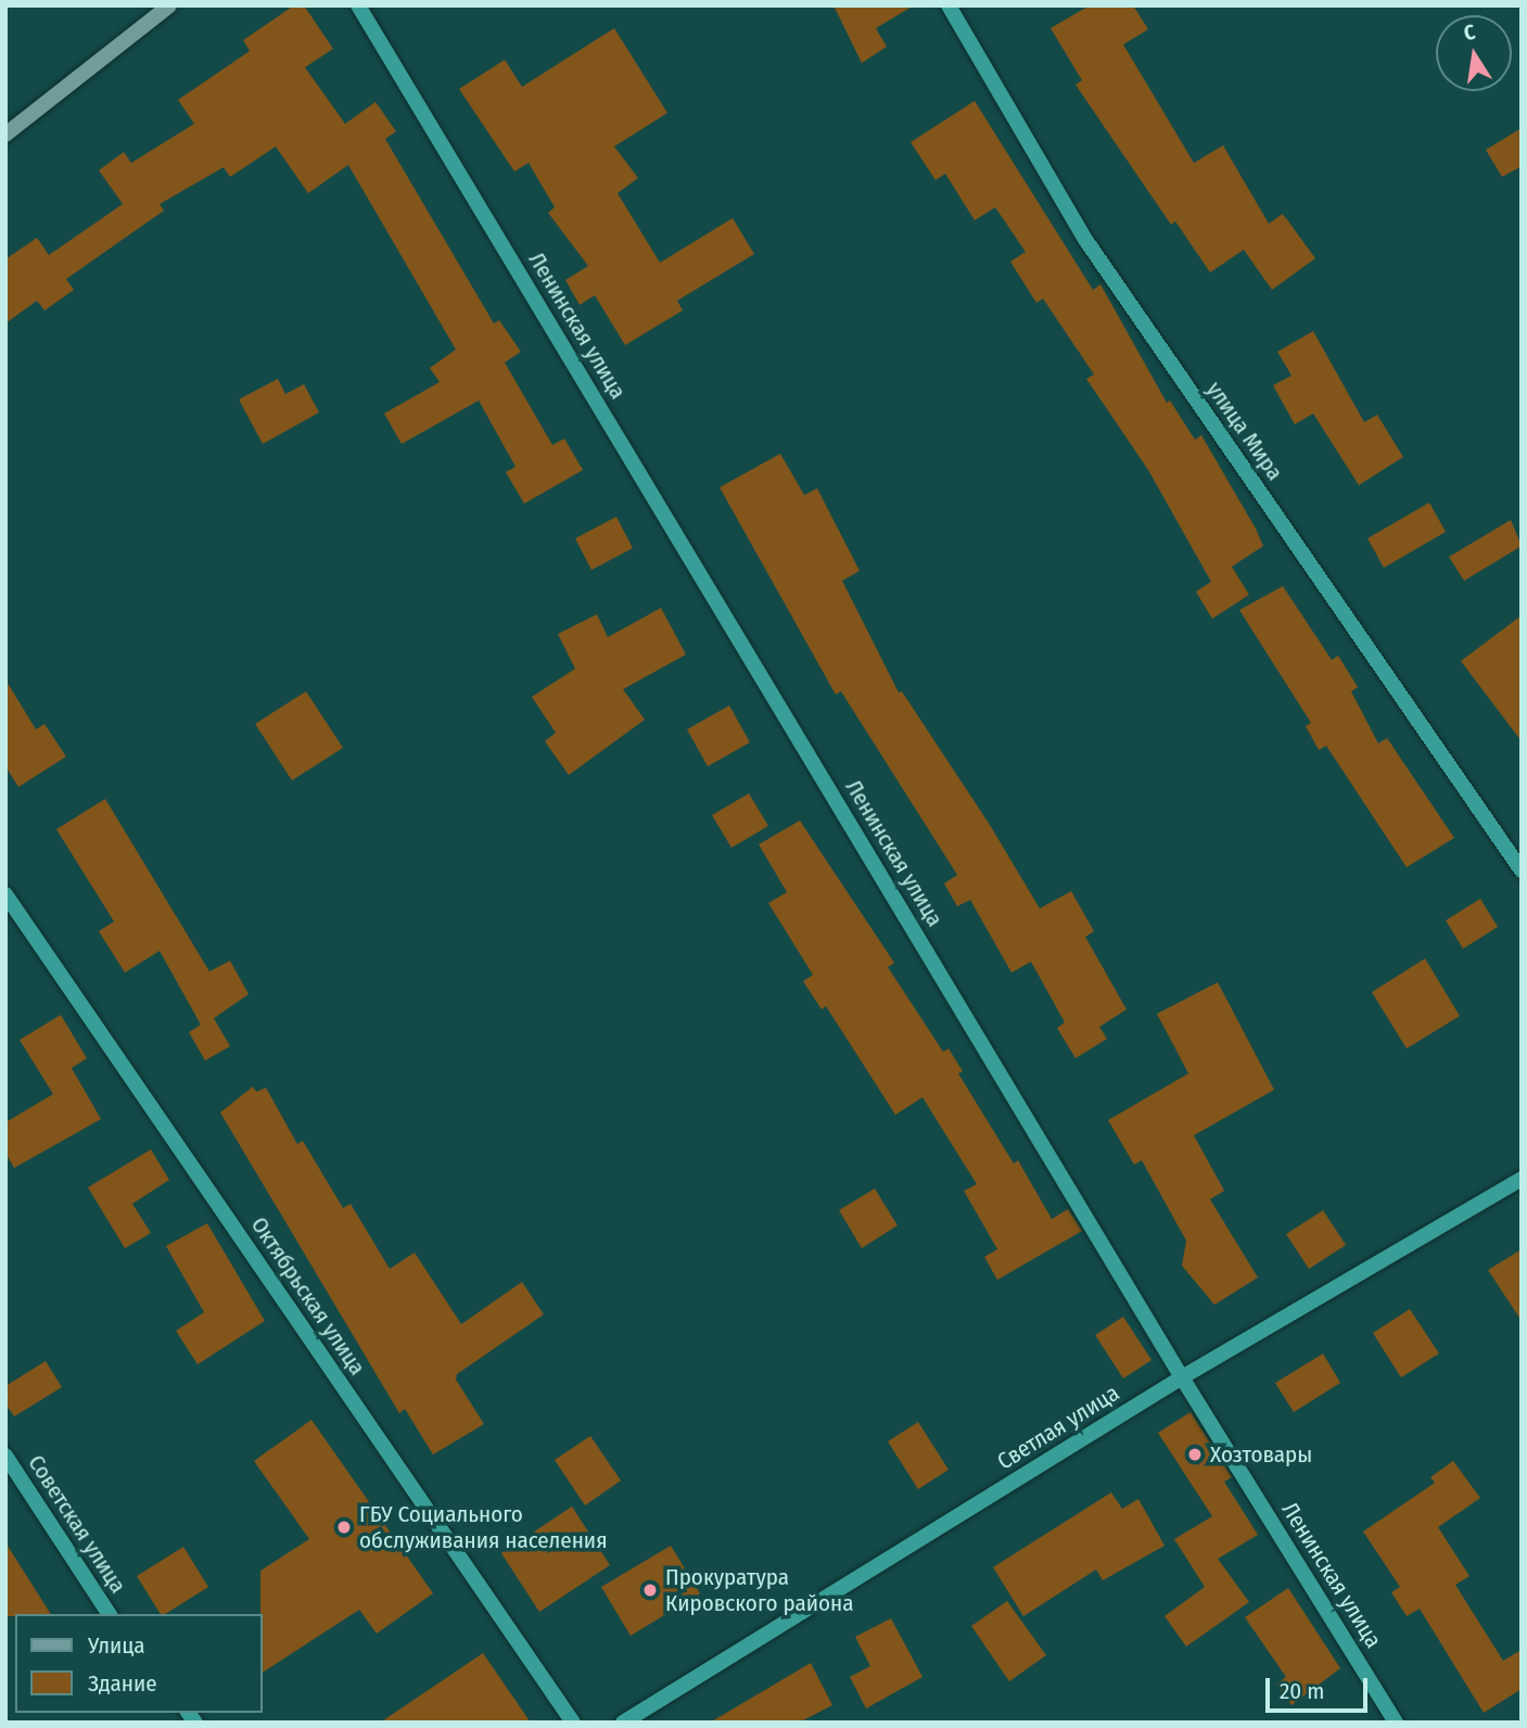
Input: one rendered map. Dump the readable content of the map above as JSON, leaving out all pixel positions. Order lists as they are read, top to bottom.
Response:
{
  "streets": {
    "street": [
      "Ленинская улица",
      "улица Мира",
      "Октябрьская улица",
      "Светлая улица",
      "Советская улица"
    ]
  },
  "crossings": [
    ["Ленинская улица", "Светлая улица"]
  ],
  "places": ["Хозтовары", "ГБУ Социального обслуживания населения", "Прокуратура Кировского района"],
  "legend": ["Улица", "Здание"],
  "scale_bar": "20 m",
  "north": "top"
}
